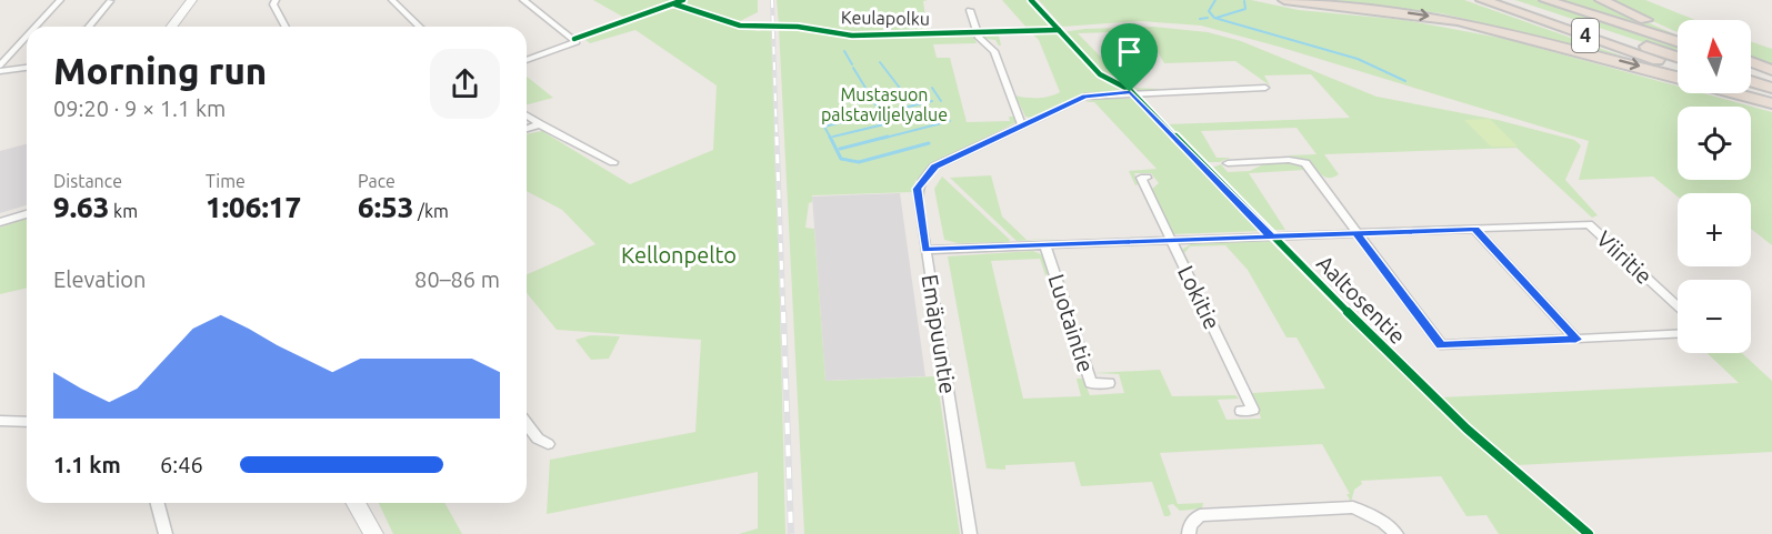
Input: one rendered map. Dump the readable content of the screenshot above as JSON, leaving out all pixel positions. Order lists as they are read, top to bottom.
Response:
{
  "streets": {
    "highway": ["4"],
    "street": [
      "Viiritie",
      "Lokitie",
      "Luotaintie",
      "Emäpuuntie"
    ],
    "cycle path": ["Keulapolku", "Aaltosentie"]
  },
  "parks": ["Mustasuon palstaviljelyalue", "Kellonpelto"],
  "north": "top",
  "page": {
    "map_buttons": ["+", "−"],
    "heading": ["Morning run", "09:20 · 9 × 1.1 km"],
    "stats": [
      ["Distance", "9.63 km"],
      ["Time", "1:06:17"],
      ["Pace", "6:53 /km"]
    ],
    "chart": ["Elevation", "80–86 m"],
    "list": [
      {
        "name": "1.1 km",
        "note": "6:46"
      }
    ]
  }
}
